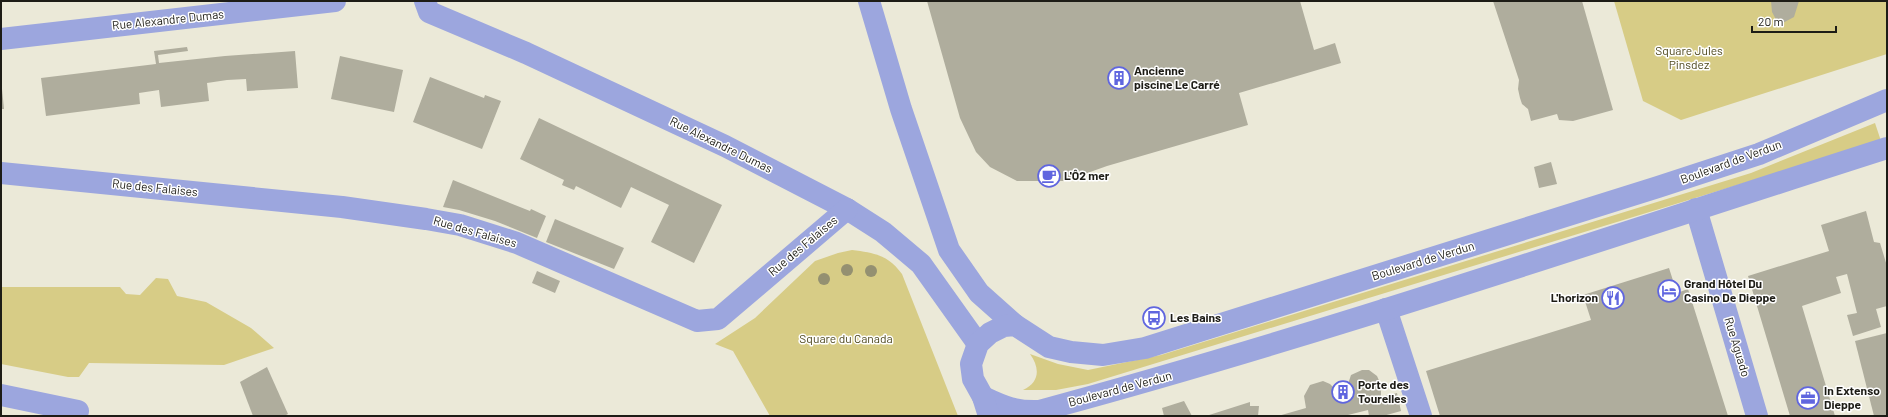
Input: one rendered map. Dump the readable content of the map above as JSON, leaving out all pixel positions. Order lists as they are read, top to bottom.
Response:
{
  "streets": {
    "street": [
      "Rue Alexandre Dumas",
      "Boulevard de Verdun",
      "Rue des Falaises",
      "Rue Aguado"
    ]
  },
  "crossings": [
    ["Rue Alexandre Dumas", "Boulevard de Verdun"],
    ["Rue Alexandre Dumas", "Rue des Falaises"],
    ["Boulevard de Verdun", "Rue Aguado"]
  ],
  "parks": ["Square Jules Pinsdez", "Square du Canada"],
  "places": {
    "building": ["Ancienne piscine Le Carré", "Porte des Tourelles"],
    "cafe": ["L'Ô2 mer"],
    "hotel": ["Grand Hôtel Du Casino De Dieppe"],
    "restaurant": ["L'horizon"],
    "bus stop": ["Les Bains"],
    "office": ["In Extenso Dieppe"]
  },
  "scale_bar": "20 m"
}
